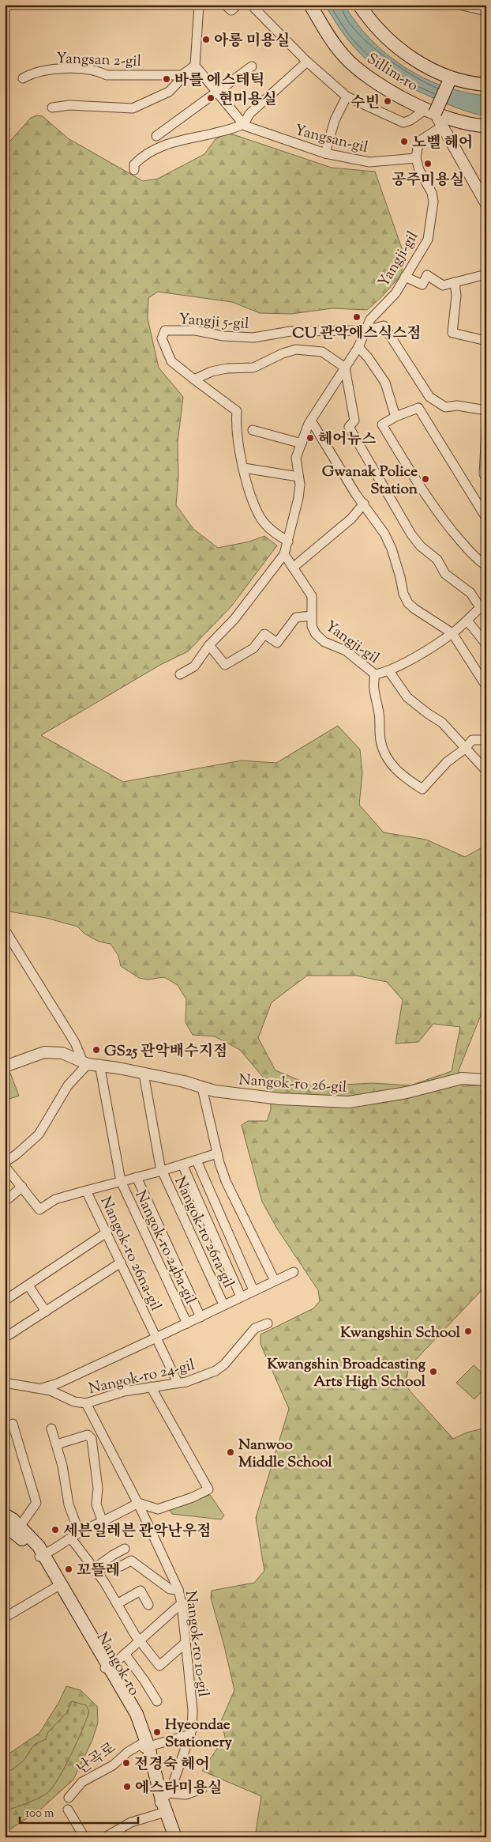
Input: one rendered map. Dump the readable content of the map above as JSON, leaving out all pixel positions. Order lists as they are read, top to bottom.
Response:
{
  "streets": {
    "main road": ["Sillim-ro", "Nangok-ro"],
    "street": [
      "Yangsan 2-gil",
      "Yangsan-gil",
      "Yangji-gil",
      "Yangji 5-gil",
      "Nangok-ro 26-gil",
      "Nangok-ro 26ra-gil",
      "Nangok-ro 24ba-gil",
      "Nangok-ro 26na-gil",
      "Nangok-ro 24-gil",
      "Nangok-ro 10-gil",
      "난곡로"
    ]
  },
  "crossings": [
    ["Yangsan 2-gil", "Yangsan-gil"],
    ["Yangsan-gil", "Yangji-gil"],
    ["Yangji-gil", "Yangji 5-gil"],
    ["Nangok-ro 26-gil", "Nangok-ro 26ra-gil"],
    ["Nangok-ro 26ra-gil", "Nangok-ro 24ba-gil"],
    ["Nangok-ro 24ba-gil", "Nangok-ro 26na-gil"],
    ["Nangok-ro 24ba-gil", "Nangok-ro 24-gil"],
    ["Nangok-ro 24-gil", "Nangok-ro 10-gil"],
    ["Nangok-ro 10-gil", "Nangok-ro"],
    ["Nangok-ro 10-gil", "난곡로"],
    ["Nangok-ro", "난곡로"]
  ],
  "places": [
    "아롱 미용실",
    "바를 에스테틱",
    "현미용실",
    "수빈",
    "노벨 헤어",
    "공주미용실",
    "CU 관악에스식스점",
    "헤어뉴스",
    "Gwanak Police Station",
    "GS25 관악배수지점",
    "Kwangshin School",
    "Kwangshin Broadcasting Arts High School",
    "Nanwoo Middle School",
    "세븐일레븐 관악난우점",
    "꼬뜰레",
    "Hyeondae Stationery",
    "전경숙 헤어",
    "에스타미용실"
  ],
  "scale_bar": "100 m"
}
